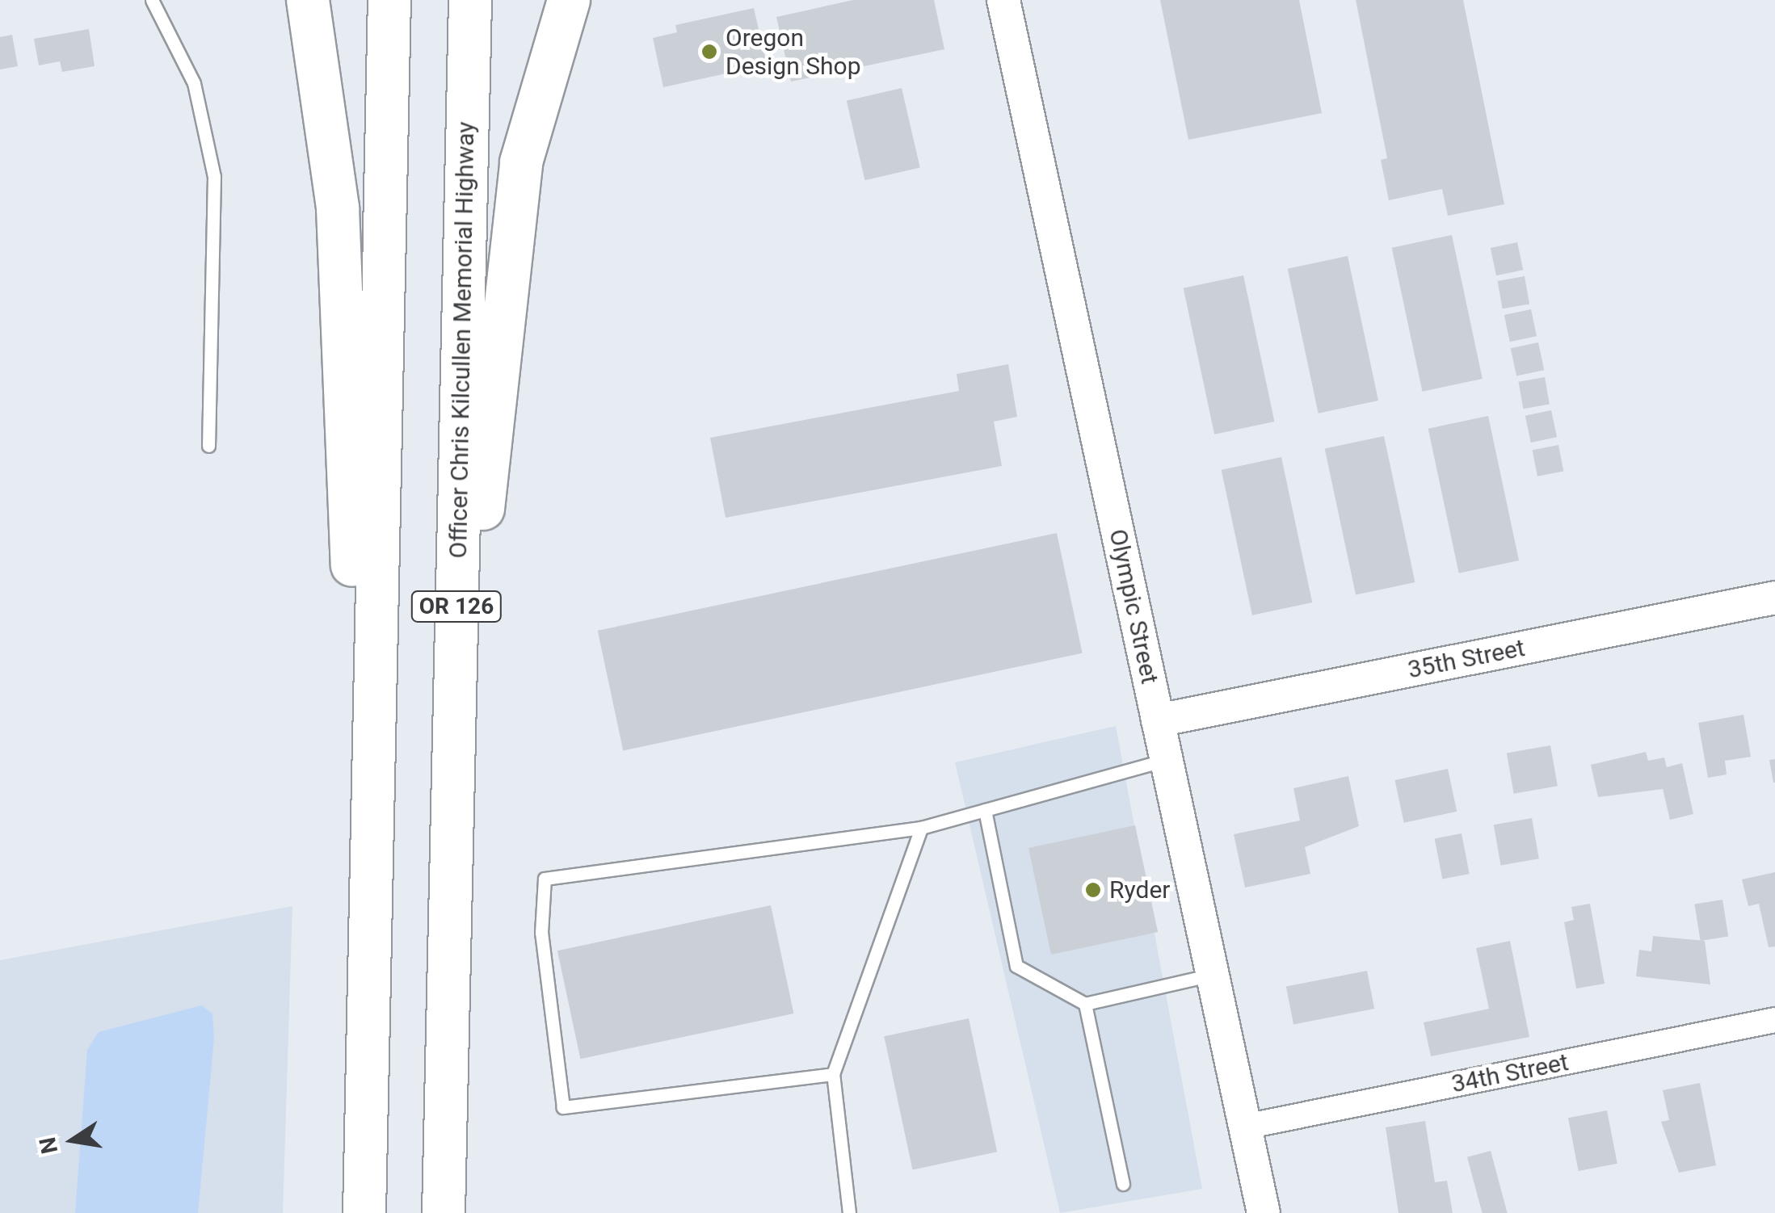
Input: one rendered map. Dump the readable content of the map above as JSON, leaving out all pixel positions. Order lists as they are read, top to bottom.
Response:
{
  "streets": {
    "highway": ["Officer Chris Kilcullen Memorial Highway", "OR 126"],
    "main road": ["Olympic Street", "35th Street"],
    "street": ["34th Street"]
  },
  "crossings": [
    ["Olympic Street", "35th Street"],
    ["Olympic Street", "34th Street"]
  ],
  "places": ["Oregon Design Shop", "Ryder"],
  "north": "left"
}
